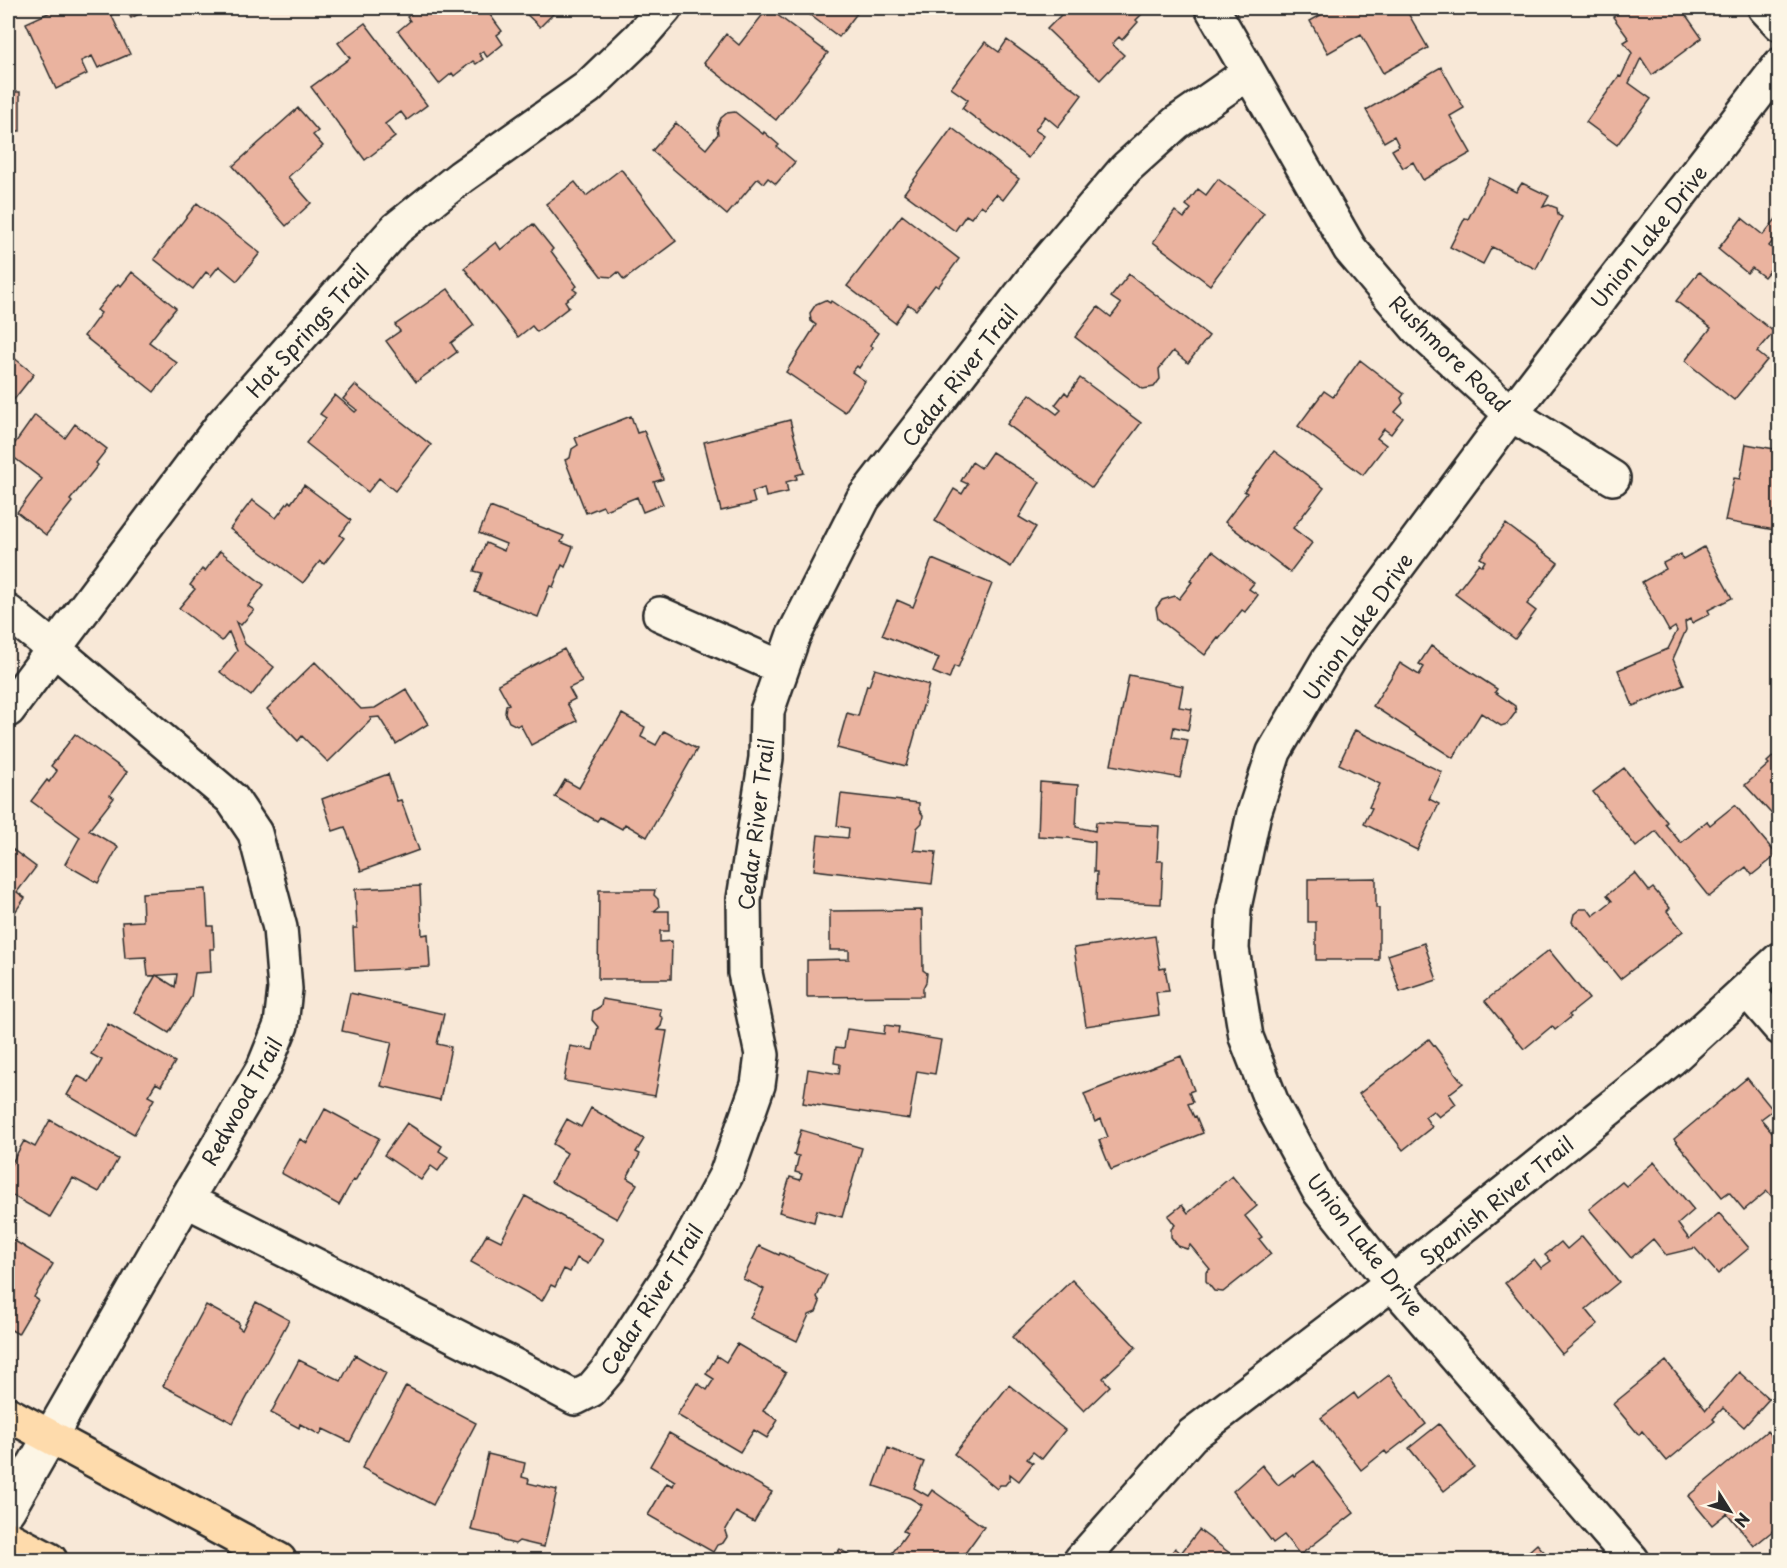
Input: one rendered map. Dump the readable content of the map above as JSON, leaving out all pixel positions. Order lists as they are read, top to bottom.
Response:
{
  "streets": {
    "street": [
      "Union Lake Drive",
      "Hot Springs Trail",
      "Rushmore Road",
      "Cedar River Trail",
      "Redwood Trail",
      "Spanish River Trail"
    ]
  },
  "crossings": [
    ["Union Lake Drive", "Rushmore Road"],
    ["Union Lake Drive", "Spanish River Trail"],
    ["Hot Springs Trail", "Redwood Trail"],
    ["Rushmore Road", "Cedar River Trail"],
    ["Cedar River Trail", "Redwood Trail"]
  ],
  "north": "bottom right"
}
